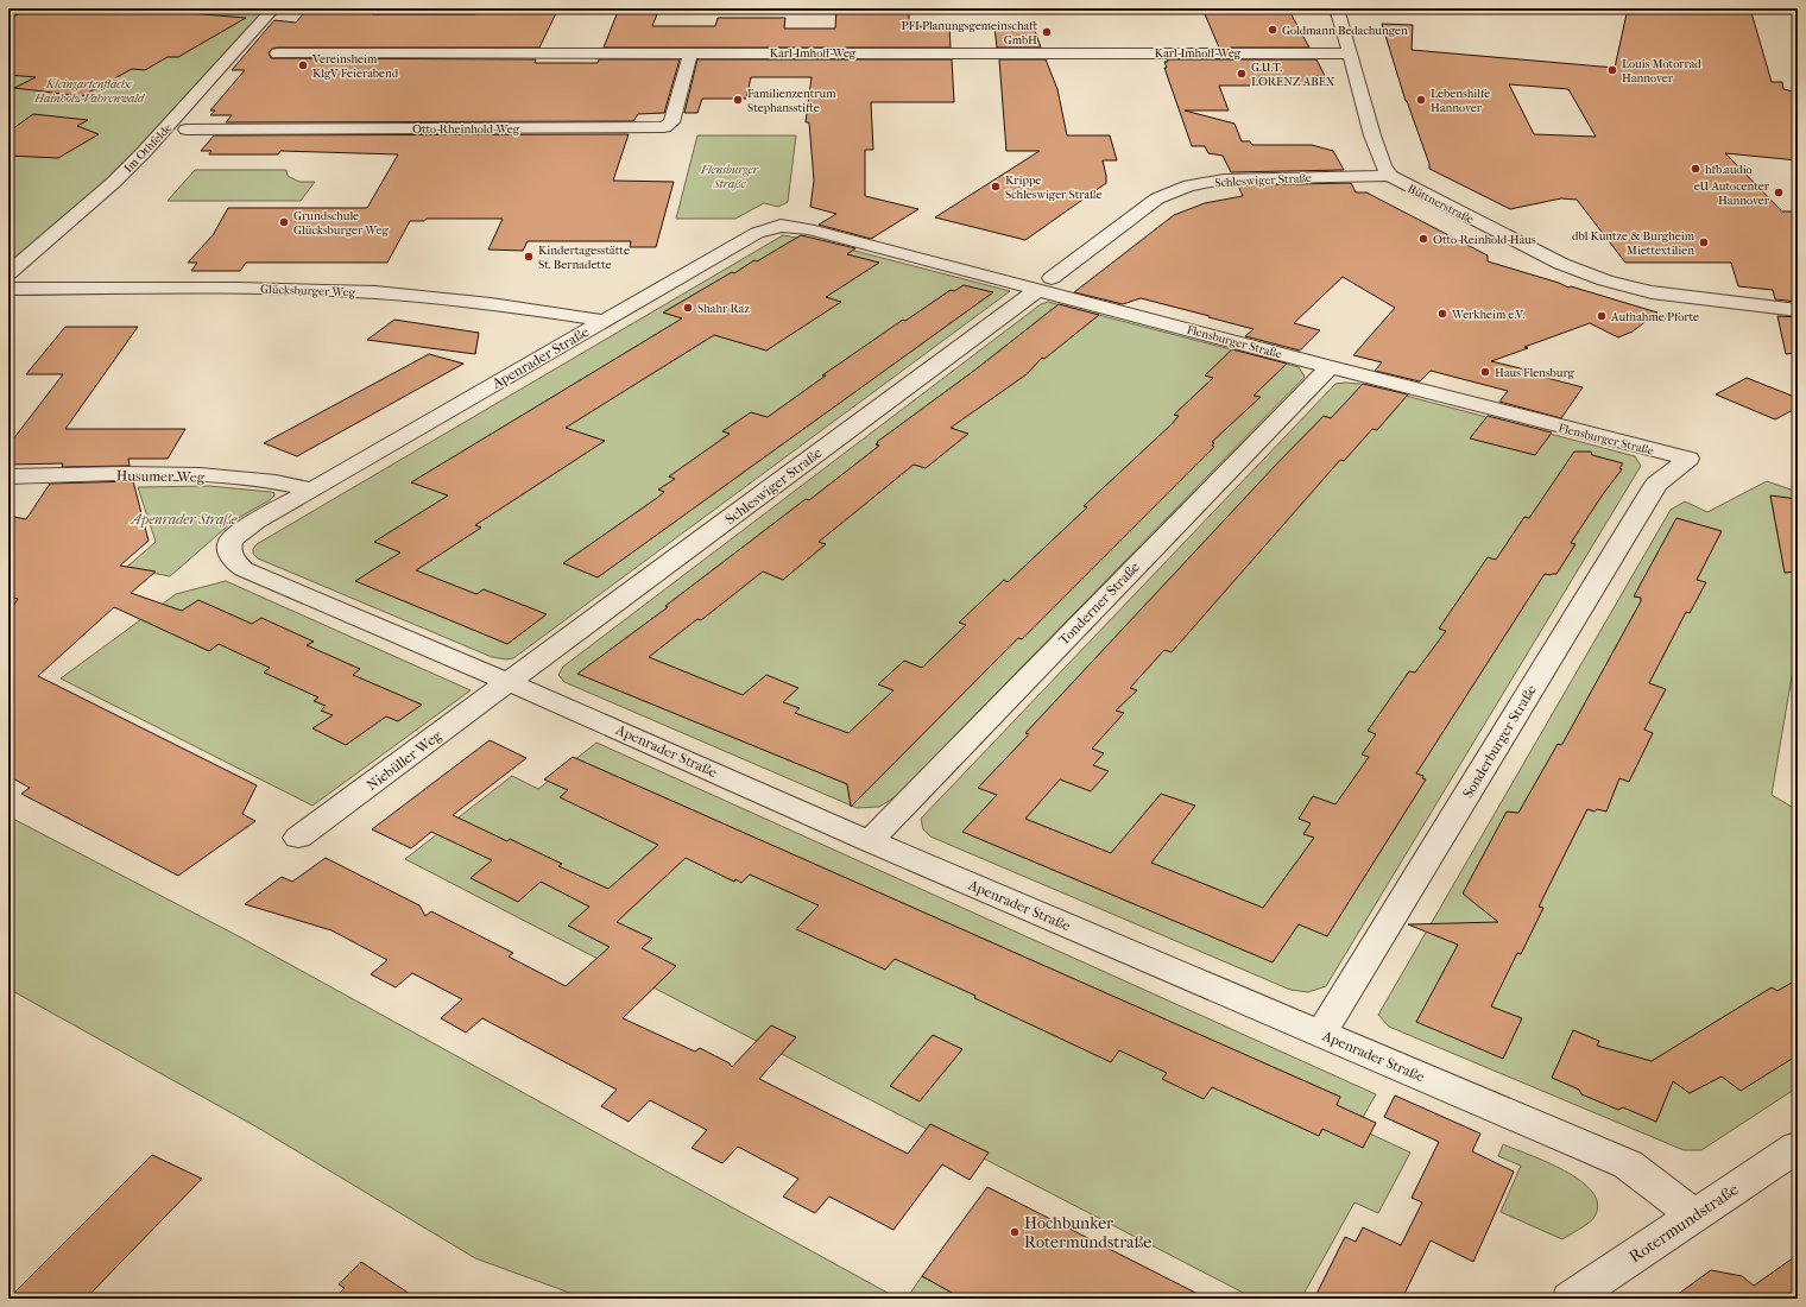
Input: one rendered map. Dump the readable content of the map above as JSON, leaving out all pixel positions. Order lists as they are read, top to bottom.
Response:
{
  "streets": {
    "street": [
      "Karl-Imhoff-Weg",
      "Otto-Rheinhold-Weg",
      "Im Othfelde",
      "Schleswiger Straße",
      "Büttnerstraße",
      "Glücksburger Weg",
      "Flensburger Straße",
      "Apenrader Straße",
      "Husumer Weg",
      "Tonderner Straße",
      "Sonderburger Straße",
      "Niebüller Weg",
      "Rotermundstraße"
    ]
  },
  "crossings": [
    ["Karl-Imhoff-Weg", "Otto-Rheinhold-Weg"],
    ["Schleswiger Straße", "Büttnerstraße"],
    ["Schleswiger Straße", "Flensburger Straße"],
    ["Schleswiger Straße", "Apenrader Straße"],
    ["Schleswiger Straße", "Niebüller Weg"],
    ["Glücksburger Weg", "Apenrader Straße"],
    ["Flensburger Straße", "Apenrader Straße"],
    ["Flensburger Straße", "Tonderner Straße"],
    ["Flensburger Straße", "Sonderburger Straße"],
    ["Apenrader Straße", "Husumer Weg"],
    ["Apenrader Straße", "Tonderner Straße"],
    ["Apenrader Straße", "Sonderburger Straße"],
    ["Apenrader Straße", "Niebüller Weg"],
    ["Apenrader Straße", "Rotermundstraße"]
  ],
  "parks": ["Kleingartenfläche Hainholz-Vahrenwald", "Flensburger Straße", "Apenrader Straße"],
  "places": [
    "Goldmann Bedachungen",
    "PFI Planungsgemeinschaft GmbH",
    "Vereinsheim KlgV Feierabend",
    "Louis Motorrad Hannover",
    "G.U.T. LORENZ ABEX",
    "Familienzentrum Stephansstifte",
    "Lebenshilfe Hannover",
    "hfb.audio",
    "Krippe Schleswiger Straße",
    "eU Autocenter Hannover",
    "Grundschule Glücksburger Weg",
    "Otto-Reinhold-Haus",
    "dbl Kuntze & Burgheim Miettextilien",
    "Kindertagesstätte St. Bernadette",
    "Shahr Raz",
    "Werkheim e.V.",
    "Aufnahme/Pforte",
    "Haus Flensburg",
    "Hochbunker Rotermundstraße"
  ]
}
